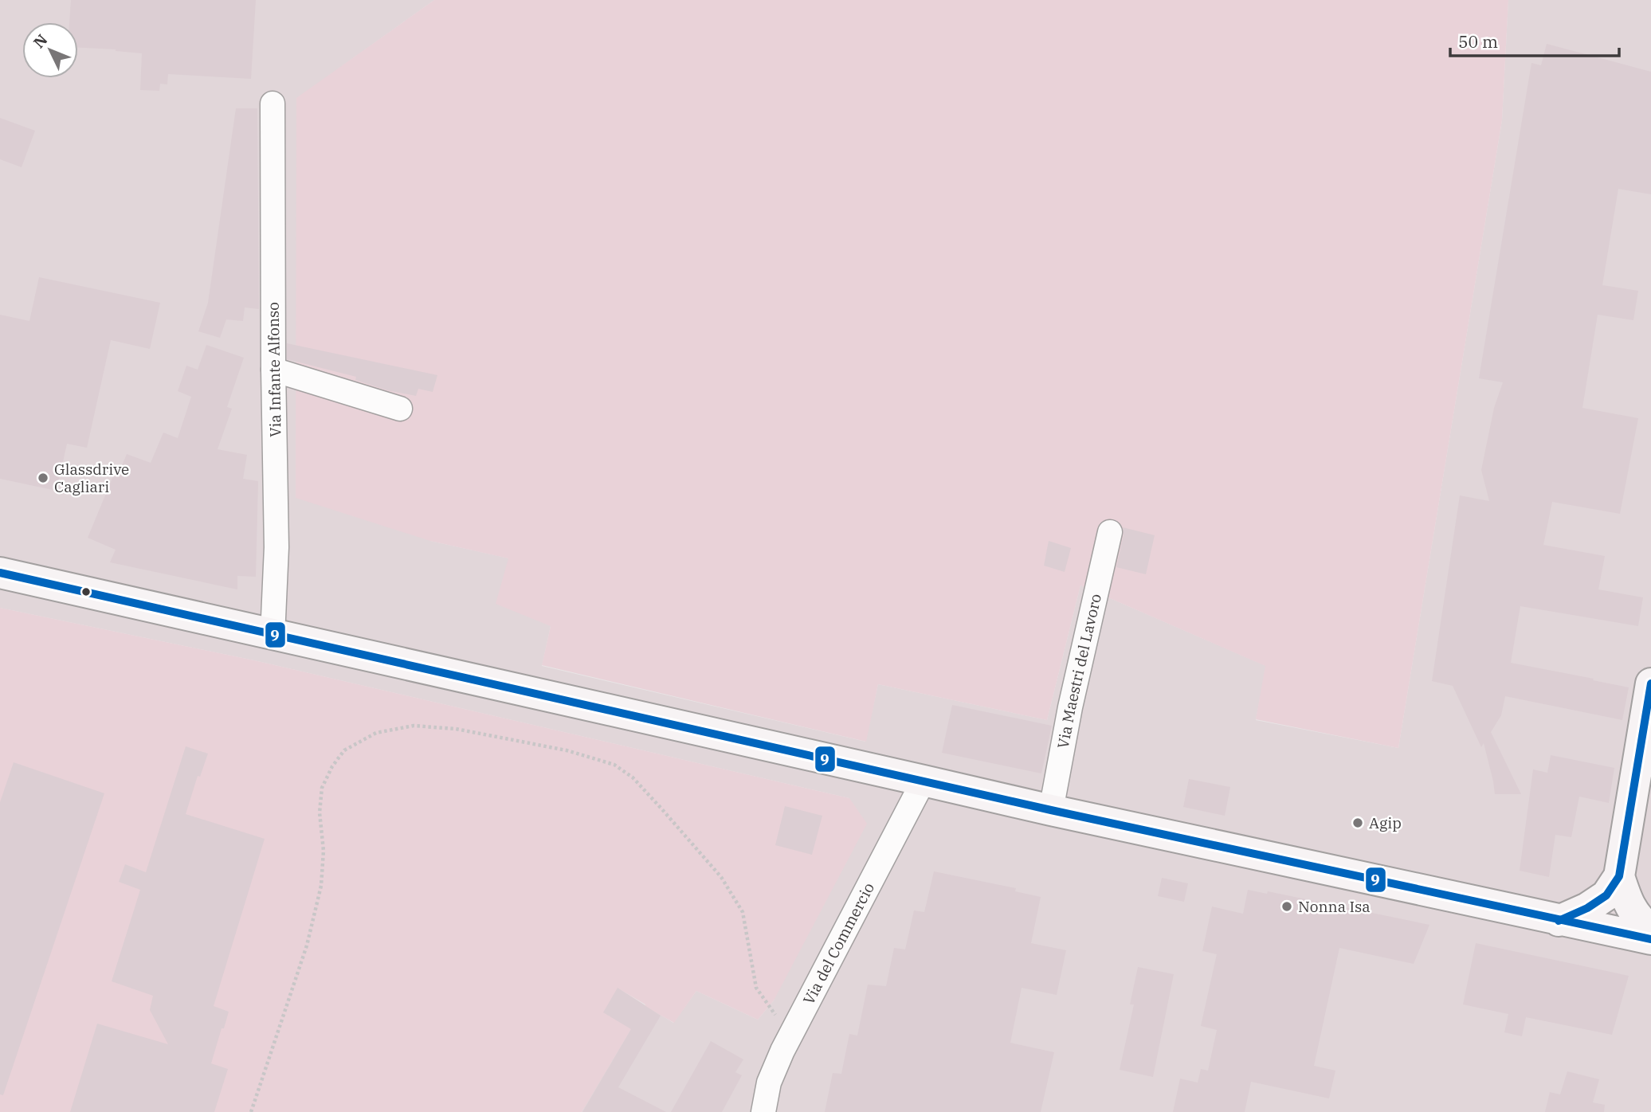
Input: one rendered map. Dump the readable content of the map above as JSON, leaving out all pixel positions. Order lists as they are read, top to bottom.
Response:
{
  "streets": {
    "street": ["Via Infante Alfonso", "Via Maestri del Lavoro", "Via del Commercio"]
  },
  "places": ["Glassdrive Cagliari", "Agip", "Nonna Isa"],
  "lines": ["transit line 9"],
  "scale_bar": "50 m",
  "north": "top left"
}
